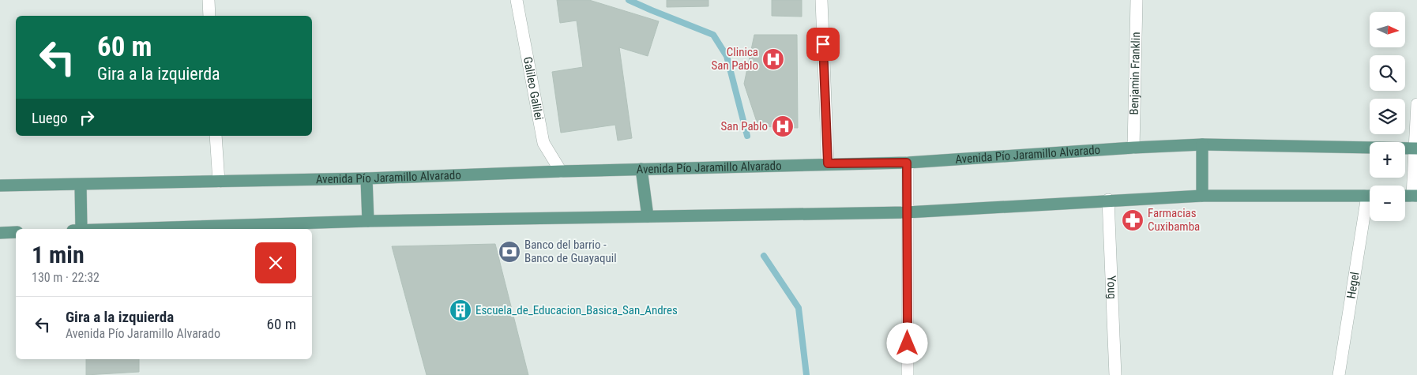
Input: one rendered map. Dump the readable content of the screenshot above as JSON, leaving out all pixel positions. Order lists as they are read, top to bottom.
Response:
{
  "streets": {
    "main road": ["Avenida Pío Jaramillo Alvarado"],
    "street": [
      "Benjamin Franklin",
      "Galileo Galilei",
      "Hegel",
      "Youg"
    ]
  },
  "crossings": [
    ["Benjamin Franklin", "Avenida Pío Jaramillo Alvarado"],
    ["Galileo Galilei", "Avenida Pío Jaramillo Alvarado"]
  ],
  "places": {
    "hospital": ["Clinica San Pablo", "San Pablo"],
    "pharmacy": ["Farmacias Cuxibamba"],
    "bank": ["Banco del barrio - Banco de Guayaquil"],
    "building": ["Escuela_de_Educacion_Basica_San_Andres"]
  },
  "north": "right",
  "page": {
    "map_buttons": ["+", "−"],
    "turn": ["60 m", "Gira a la izquierda"],
    "then": "Luego",
    "heading": ["1 min", "130 m · 22:32"],
    "list": [
      {
        "name": "Gira a la izquierda",
        "note": "Avenida Pío Jaramillo Alvarado",
        "value": "60 m"
      }
    ]
  }
}
